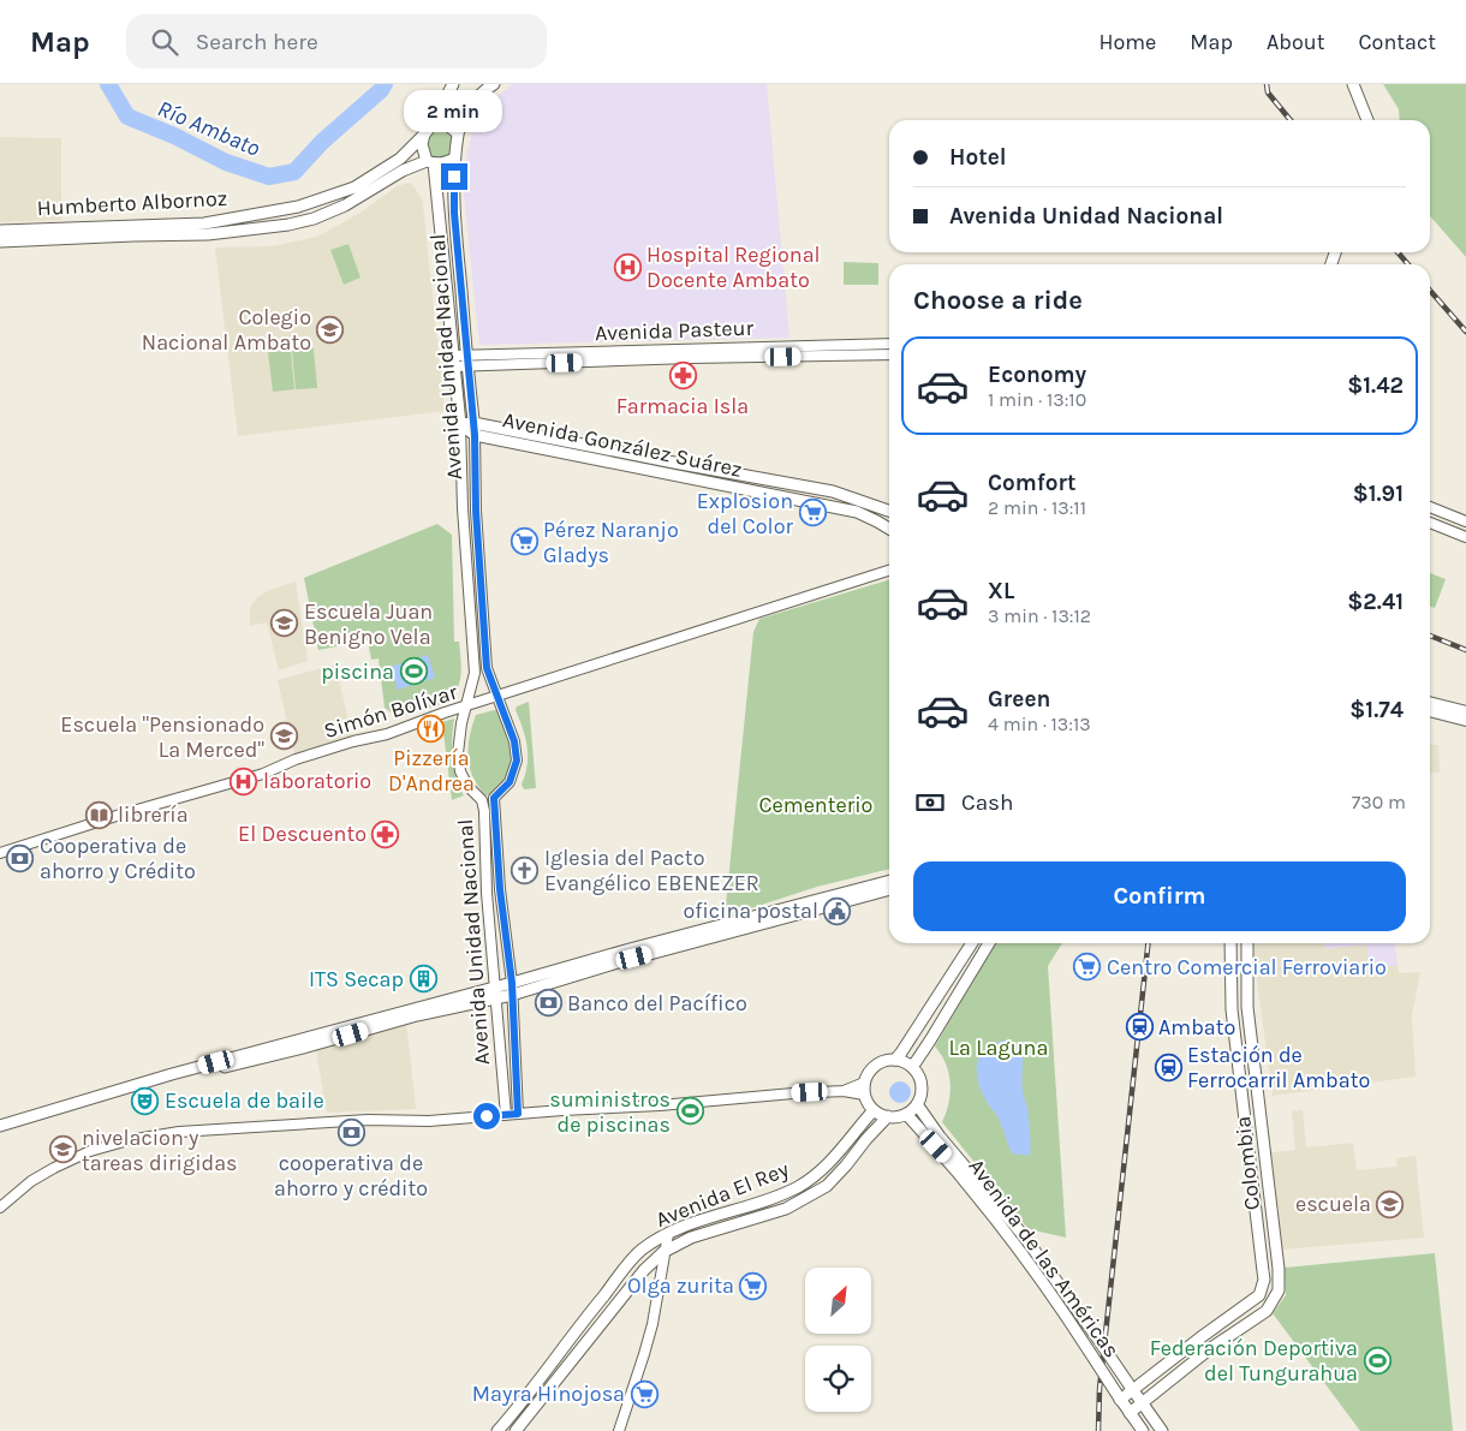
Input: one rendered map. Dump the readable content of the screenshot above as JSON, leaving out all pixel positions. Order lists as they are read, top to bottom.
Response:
{
  "streets": {
    "main road": [
      "Humberto Albornoz",
      "Avenida Unidad Nacional",
      "Avenida González Suárez",
      "Colombia",
      "Avenida El Rey",
      "Avenida de las Américas"
    ],
    "street": ["Avenida Pasteur", "Simón Bolívar"]
  },
  "crossings": [
    ["Humberto Albornoz", "Avenida Unidad Nacional"],
    ["Avenida Pasteur", "Avenida Unidad Nacional"],
    ["Avenida Unidad Nacional", "Avenida González Suárez"],
    ["Avenida Unidad Nacional", "Simón Bolívar"],
    ["Colombia", "Avenida de las Américas"],
    ["Avenida El Rey", "Avenida de las Américas"]
  ],
  "water": ["Río Ambato"],
  "parks": ["Cementerio", "La Laguna"],
  "places": {
    "hospital": ["Hospital Regional Docente Ambato", "laboratorio"],
    "school or university": [
      "Colegio Nacional Ambato",
      "Escuela Juan Benigno Vela",
      "Escuela \"Pensionado La Merced\"",
      "nivelacion y tareas dirigidas",
      "escuela"
    ],
    "pharmacy": ["Farmacia Isla", "El Descuento"],
    "supermarket": [
      "Explosion del Color",
      "Pérez Naranjo Gladys",
      "Centro Comercial Ferroviario",
      "Olga zurita",
      "Mayra Hinojosa"
    ],
    "sports": ["piscina", "suministros de piscinas", "Federación Deportiva del Tungurahua"],
    "restaurant": ["Pizzería D'Andrea"],
    "library": ["librería"],
    "bank": ["Cooperativa de ahorro y Crédito", "Banco del Pacífico", "cooperativa de ahorro y crédito"],
    "church": ["Iglesia del Pacto Evangélico EBENEZER"],
    "public building": ["oficina postal"],
    "building": ["ITS Secap"],
    "station": ["Ambato", "Estación de Ferrocarril Ambato"],
    "theatre": ["Escuela de baile"]
  },
  "north": "top right",
  "page": {
    "header": "Map",
    "search": "Search here",
    "nav": [
      "Home",
      "Map",
      "About",
      "Contact"
    ],
    "bubble": "2 min",
    "banner": ["Hotel", "Avenida Unidad Nacional"],
    "heading": "Choose a ride",
    "list": [
      {
        "name": "Economy",
        "note": "1 min · 13:10",
        "value": "$1.42"
      },
      {
        "name": "Comfort",
        "note": "2 min · 13:11",
        "value": "$1.91"
      },
      {
        "name": "XL",
        "note": "3 min · 13:12",
        "value": "$2.41"
      },
      {
        "name": "Green",
        "note": "4 min · 13:13",
        "value": "$1.74"
      }
    ],
    "pay": ["Cash", "730 m"],
    "buttons": "Confirm"
  }
}
